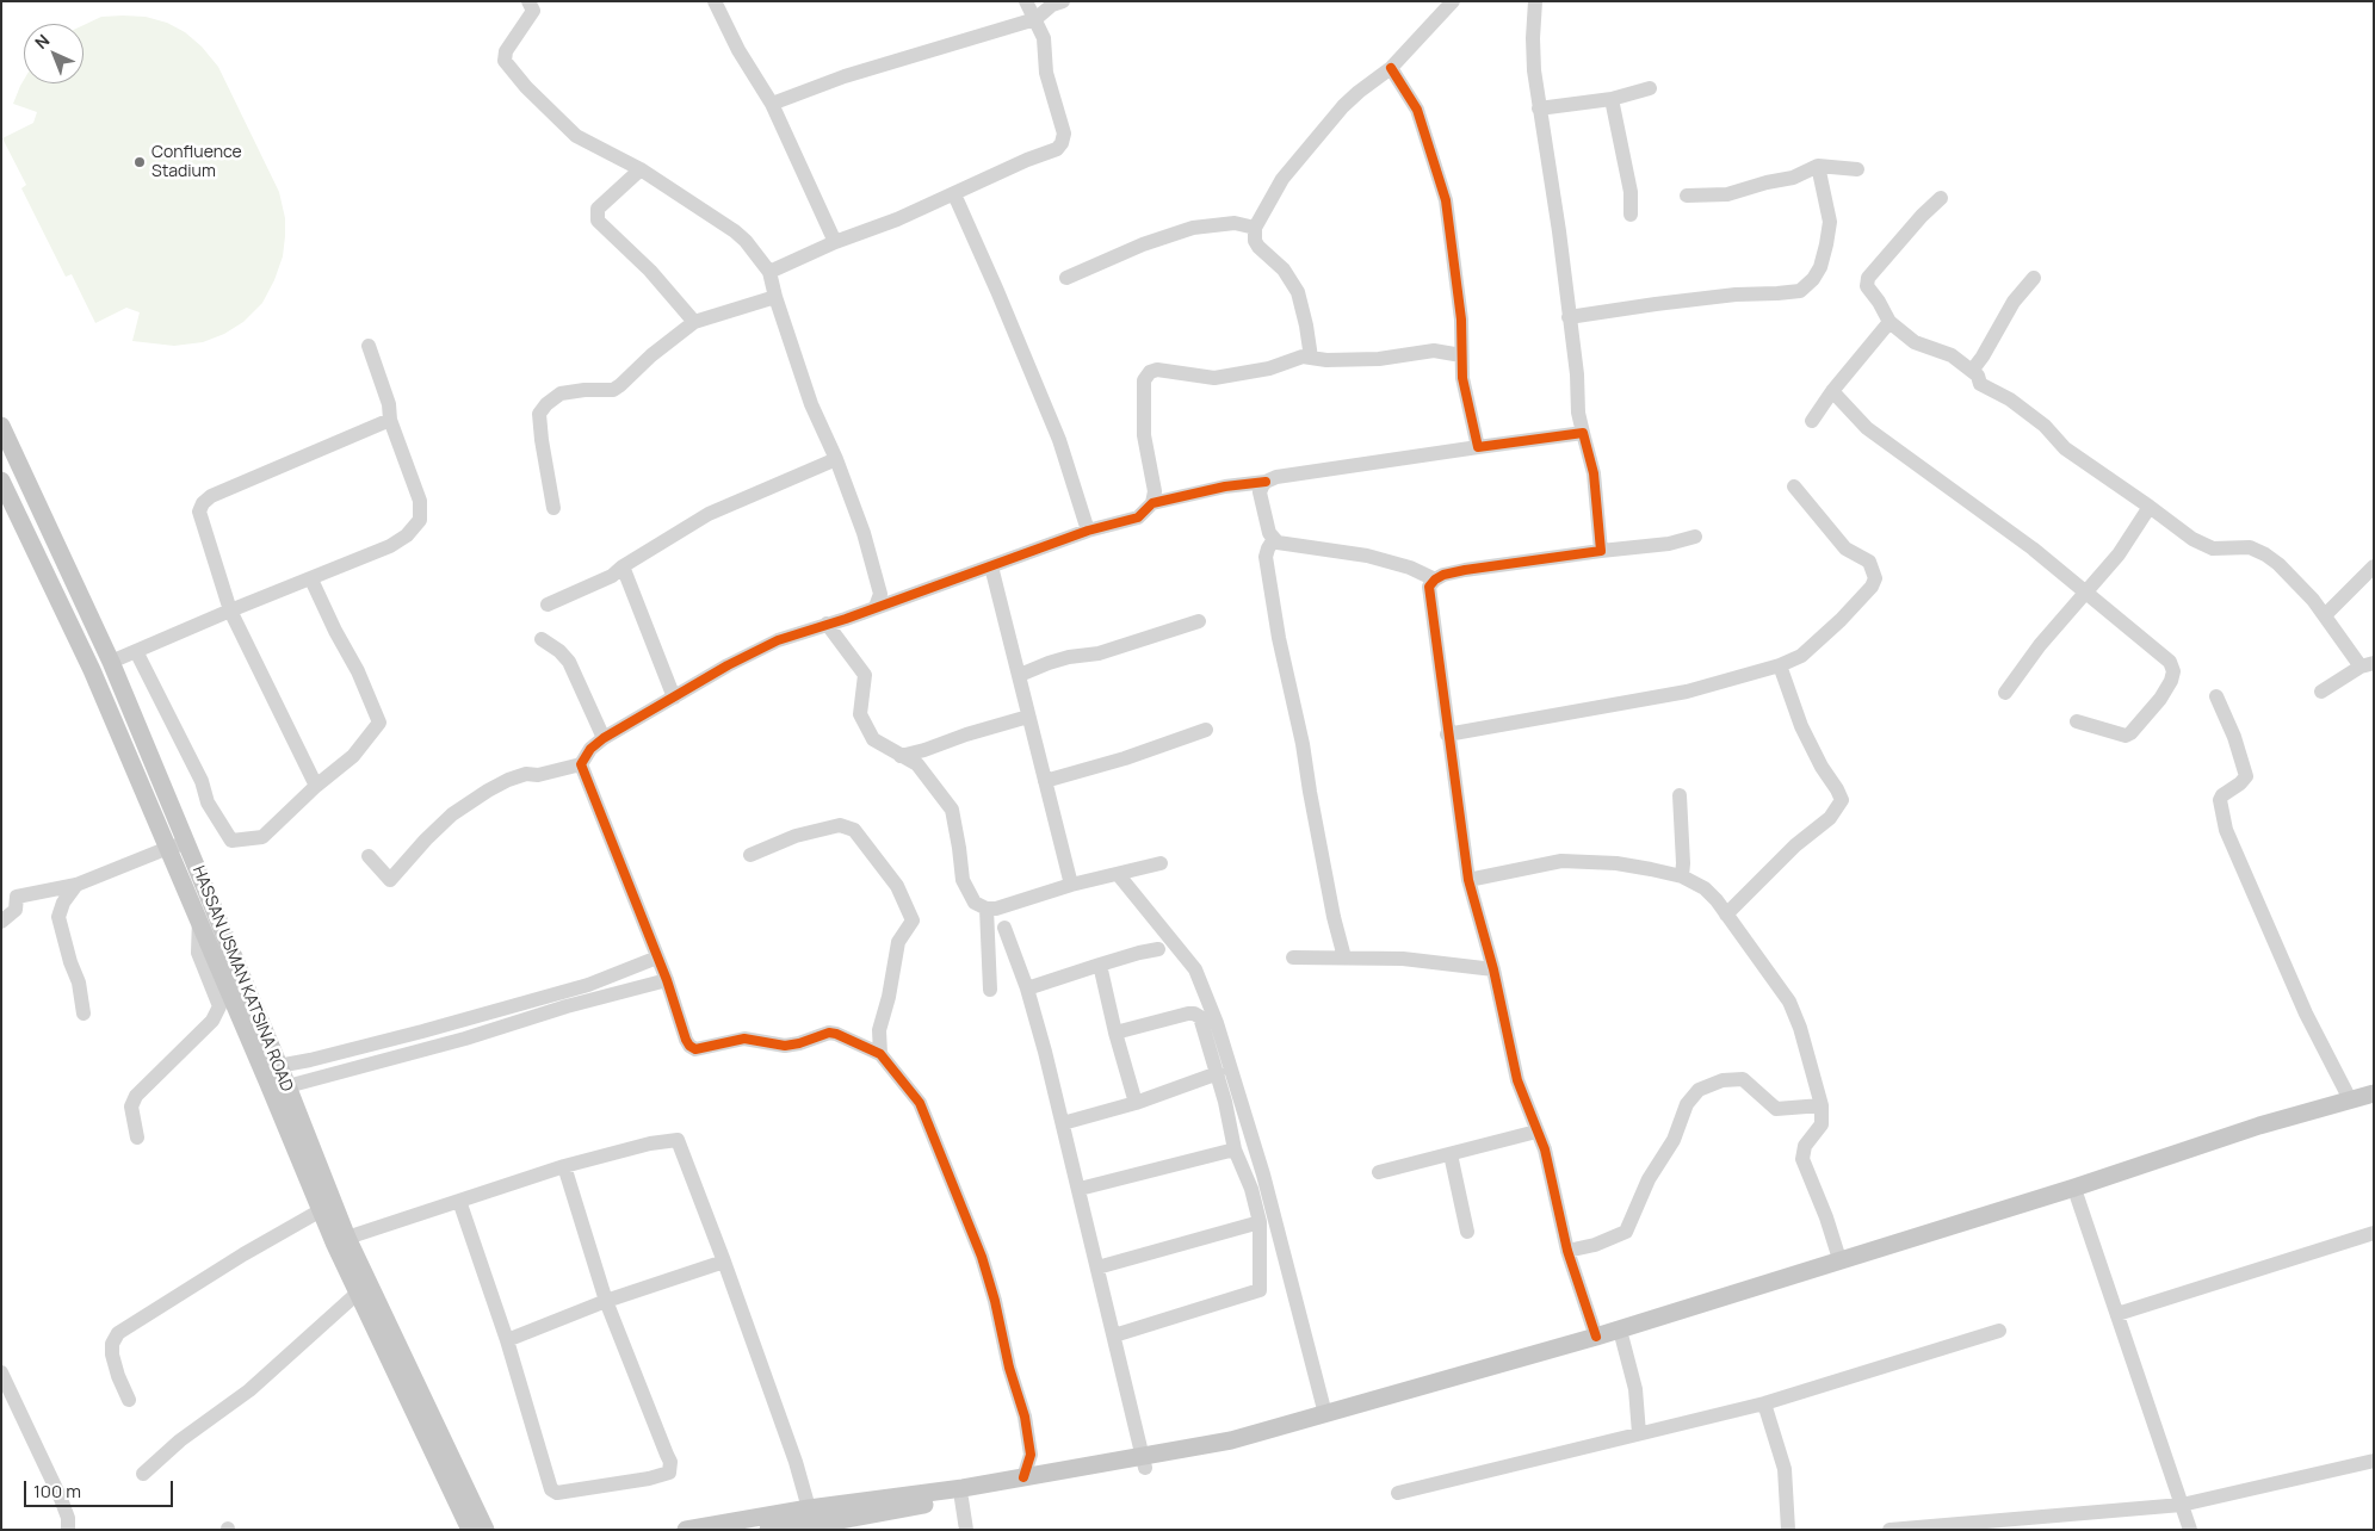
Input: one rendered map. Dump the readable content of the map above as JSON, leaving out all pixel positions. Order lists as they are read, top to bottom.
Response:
{
  "streets": {
    "main road": ["HASSAN USMAN KATSINA ROAD"]
  },
  "places": ["Confluence Stadium"],
  "scale_bar": "100 m",
  "north": "top left"
}
